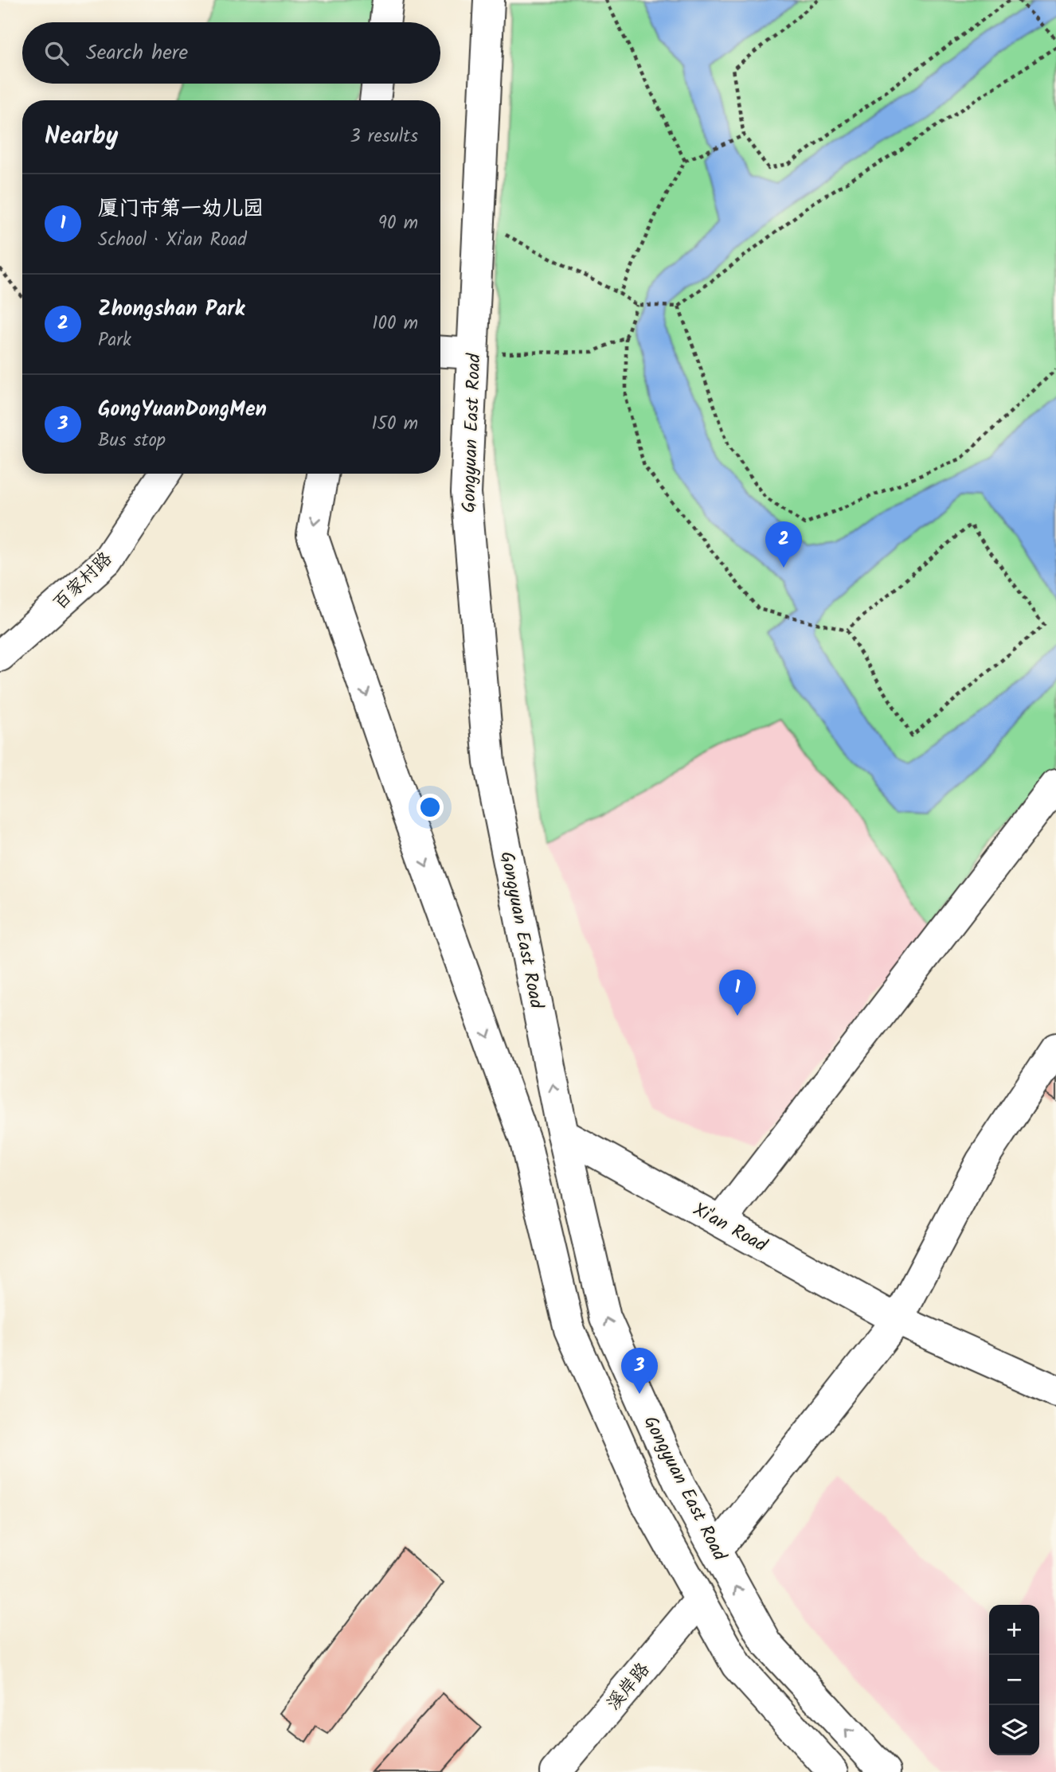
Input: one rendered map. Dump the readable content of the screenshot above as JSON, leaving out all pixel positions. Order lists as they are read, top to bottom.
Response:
{
  "streets": {
    "main road": [
      "Gongyuan East Road",
      "百家村路",
      "Xi'an Road",
      "溪岸路"
    ]
  },
  "crossings": [
    ["Gongyuan East Road", "Xi'an Road"],
    ["Gongyuan East Road", "溪岸路"]
  ],
  "page": {
    "search": "Search here",
    "heading": ["Nearby", "3 results"],
    "list": [
      {
        "mark": "1",
        "name": "厦门市第一幼儿园",
        "note": "School · Xi'an Road",
        "value": "90 m"
      },
      {
        "mark": "2",
        "name": "Zhongshan Park",
        "note": "Park",
        "value": "100 m"
      },
      {
        "mark": "3",
        "name": "GongYuanDongMen",
        "note": "Bus stop",
        "value": "150 m"
      }
    ],
    "pins": ["2", "1", "3"],
    "map_buttons": ["+", "−"]
  }
}
